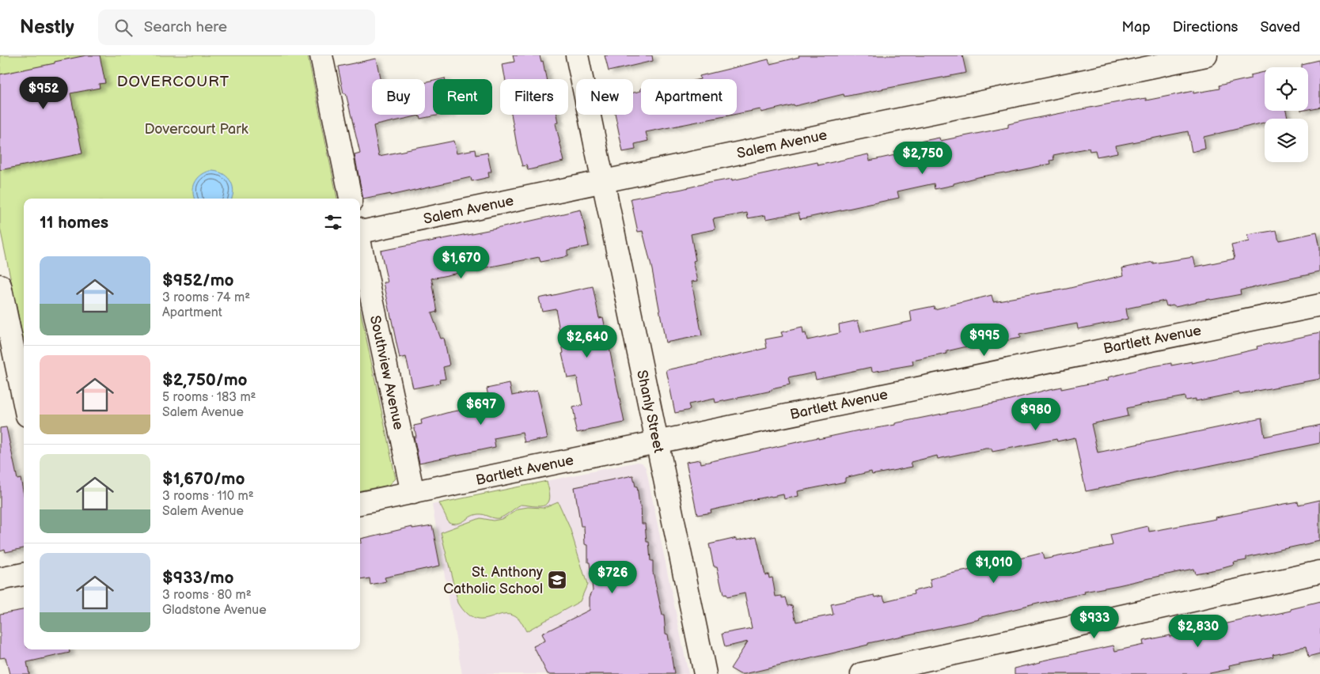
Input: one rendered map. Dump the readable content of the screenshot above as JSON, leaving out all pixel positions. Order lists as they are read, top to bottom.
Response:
{
  "streets": {
    "street": [
      "Salem Avenue",
      "Bartlett Avenue",
      "Southview Avenue",
      "Shanly Street"
    ]
  },
  "crossings": [
    ["Salem Avenue", "Shanly Street"],
    ["Bartlett Avenue", "Southview Avenue"],
    ["Bartlett Avenue", "Shanly Street"]
  ],
  "districts": ["DOVERCOURT"],
  "parks": ["Dovercourt Park"],
  "places": {
    "school or university": ["St. Anthony Catholic School"]
  },
  "page": {
    "header": "Nestly",
    "search": "Search here",
    "nav": ["Map", "Directions", "Saved"],
    "price": [
      "$952",
      "$2,750",
      "$1,670",
      "$995",
      "$2,640",
      "$697",
      "$980",
      "$1,010",
      "$726",
      "$933",
      "$2,830"
    ],
    "chip": [
      "Buy",
      "Rent",
      "Filters",
      "New",
      "Apartment"
    ],
    "heading": "11 homes",
    "list": [
      {
        "name": "$952/mo",
        "note": "3 rooms · 74 m² · Apartment"
      },
      {
        "name": "$2,750/mo",
        "note": "5 rooms · 183 m² · Salem Avenue"
      },
      {
        "name": "$1,670/mo",
        "note": "3 rooms · 110 m² · Salem Avenue"
      },
      {
        "name": "$933/mo",
        "note": "3 rooms · 80 m² · Gladstone Avenue"
      }
    ]
  }
}
